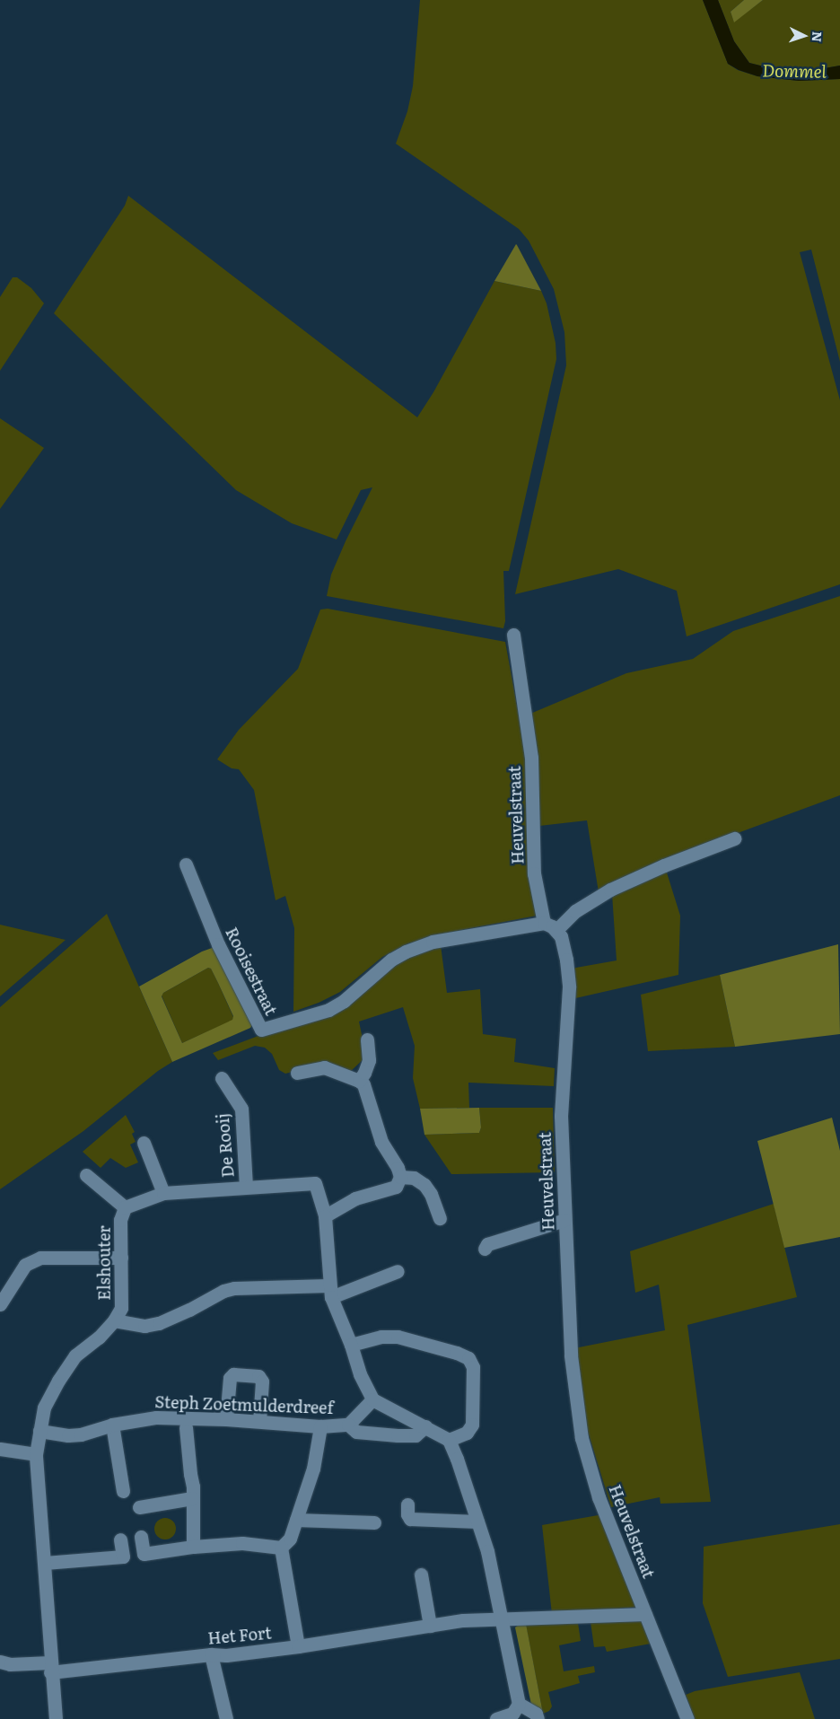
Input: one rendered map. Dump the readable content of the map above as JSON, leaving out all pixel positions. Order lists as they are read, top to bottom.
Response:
{
  "streets": {
    "street": [
      "Heuvelstraat",
      "Rooisestraat",
      "De Rooij",
      "Elshouter",
      "Steph Zoetmulderdreef",
      "Het Fort"
    ]
  },
  "crossings": [
    ["Heuvelstraat", "Rooisestraat"],
    ["Heuvelstraat", "Het Fort"],
    ["De Rooij", "Elshouter"],
    ["Elshouter", "Steph Zoetmulderdreef"],
    ["Elshouter", "Het Fort"]
  ],
  "water": ["Dommel"],
  "north": "right"
}
